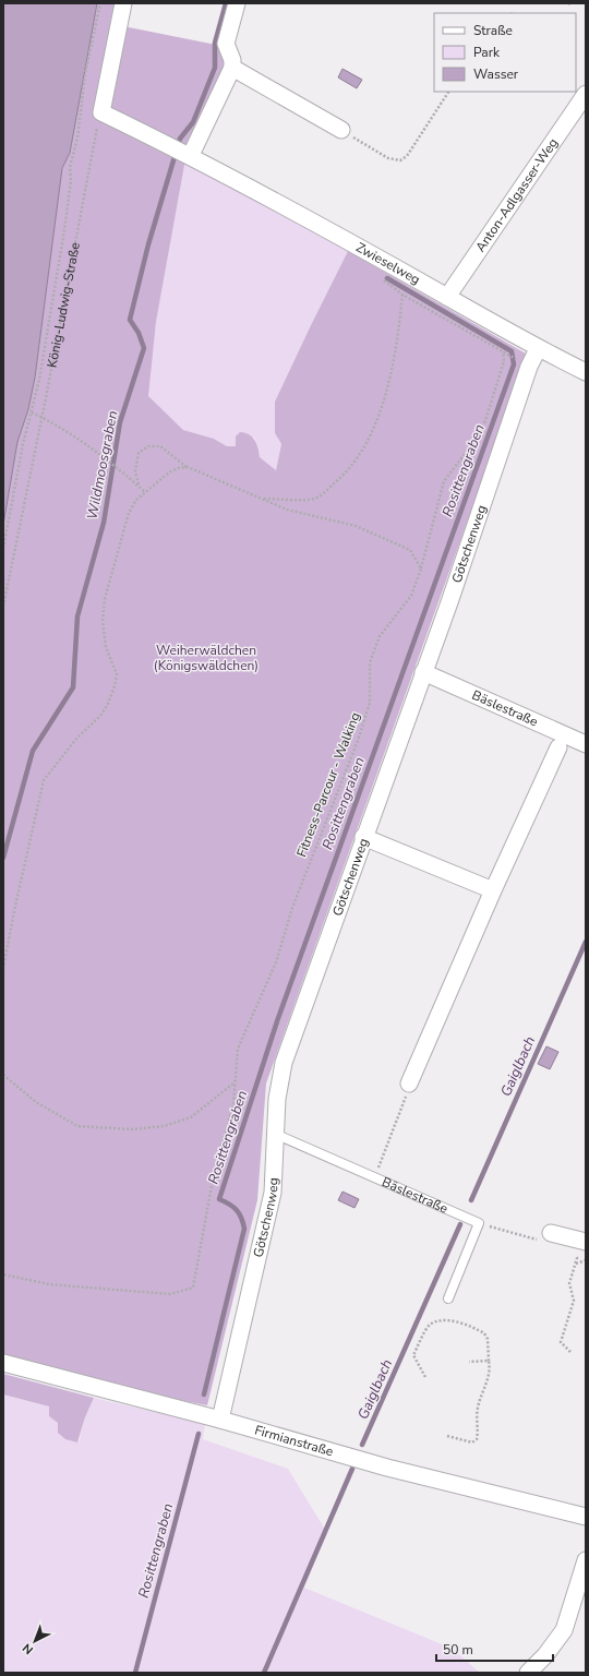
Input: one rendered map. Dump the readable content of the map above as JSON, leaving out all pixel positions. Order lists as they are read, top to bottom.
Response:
{
  "streets": {
    "street": [
      "Anton-Adlgasser-Weg",
      "Zwieselweg",
      "Götschenweg",
      "Bäslestraße",
      "Firmianstraße"
    ],
    "path": ["König-Ludwig-Straße", "Fitness-Parcour - Walking"]
  },
  "crossings": [
    ["Anton-Adlgasser-Weg", "Zwieselweg"],
    ["Zwieselweg", "König-Ludwig-Straße"],
    ["Zwieselweg", "Götschenweg"],
    ["Götschenweg", "Bäslestraße"],
    ["Götschenweg", "Firmianstraße"]
  ],
  "water": ["Wildmoosgraben", "Rosittengraben", "Gaiglbach"],
  "parks": ["Weiherwäldchen (Königswäldchen)"],
  "legend": ["Straße", "Park", "Wasser"],
  "scale_bar": "50 m",
  "north": "bottom left"
}
